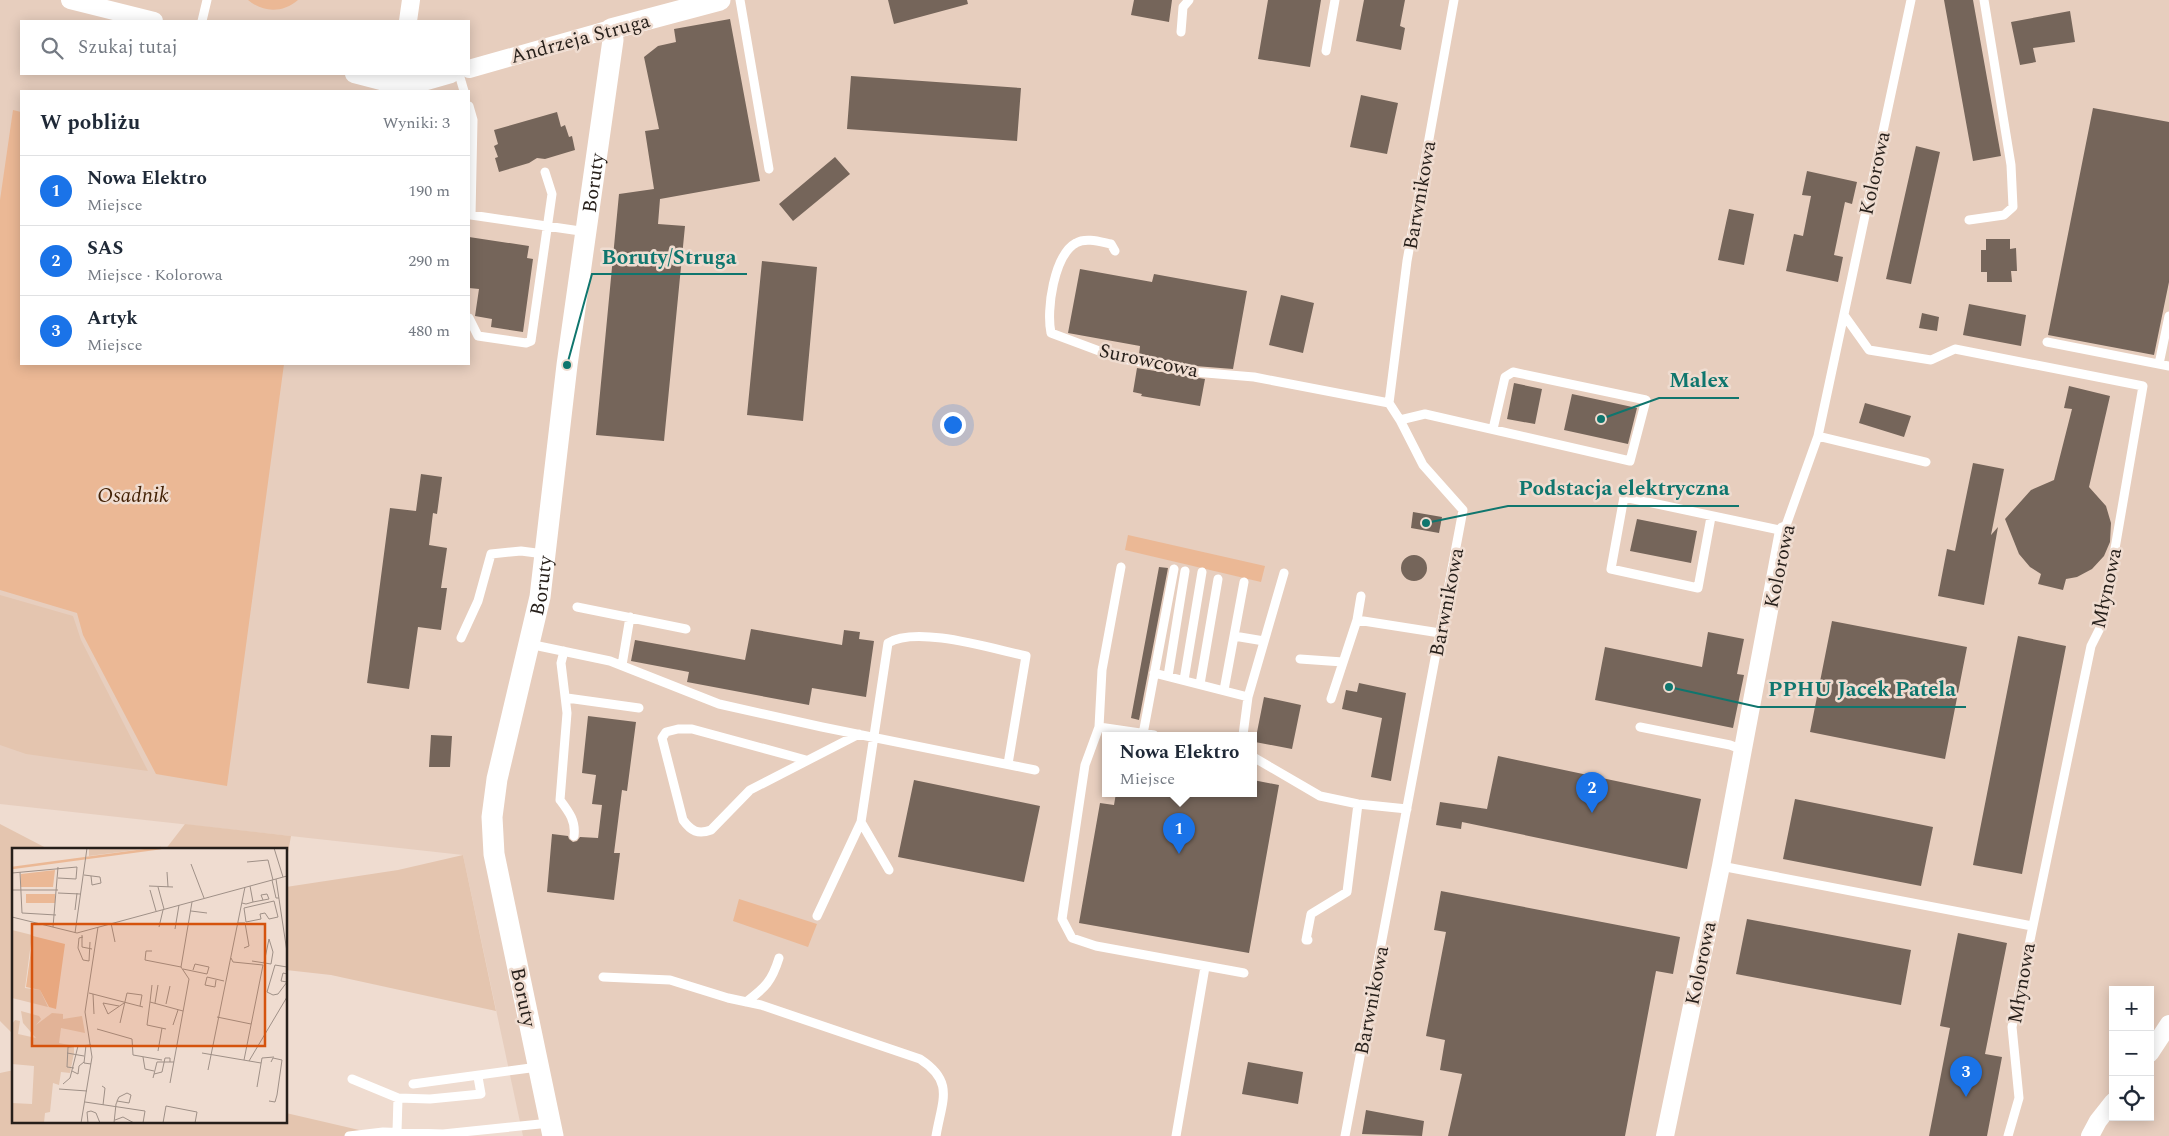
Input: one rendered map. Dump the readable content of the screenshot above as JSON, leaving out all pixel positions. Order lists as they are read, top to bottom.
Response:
{
  "streets": {
    "street": ["Andrzeja Struga", "Kolorowa", "Boruty"],
    "lane": ["Barwnikowa", "Surowcowa", "Młynowa"]
  },
  "crossings": [
    ["Andrzeja Struga", "Boruty"],
    ["Kolorowa", "Młynowa"],
    ["Barwnikowa", "Surowcowa"]
  ],
  "water": ["Osadnik"],
  "places": [
    "Boruty/Struga",
    "Malex",
    "Podstacja elektryczna",
    "PPHU Jacek Patela"
  ],
  "page": {
    "search": "Szukaj tutaj",
    "heading": ["W pobliżu", "Wyniki: 3"],
    "list": [
      {
        "mark": "1",
        "name": "Nowa Elektro",
        "note": "Miejsce",
        "value": "190 m"
      },
      {
        "mark": "2",
        "name": "SAS",
        "note": "Miejsce · Kolorowa",
        "value": "290 m"
      },
      {
        "mark": "3",
        "name": "Artyk",
        "note": "Miejsce",
        "value": "480 m"
      }
    ],
    "popup": ["Nowa Elektro", "Miejsce"],
    "pins": ["2", "1", "3"],
    "map_buttons": ["+", "−"]
  }
}
